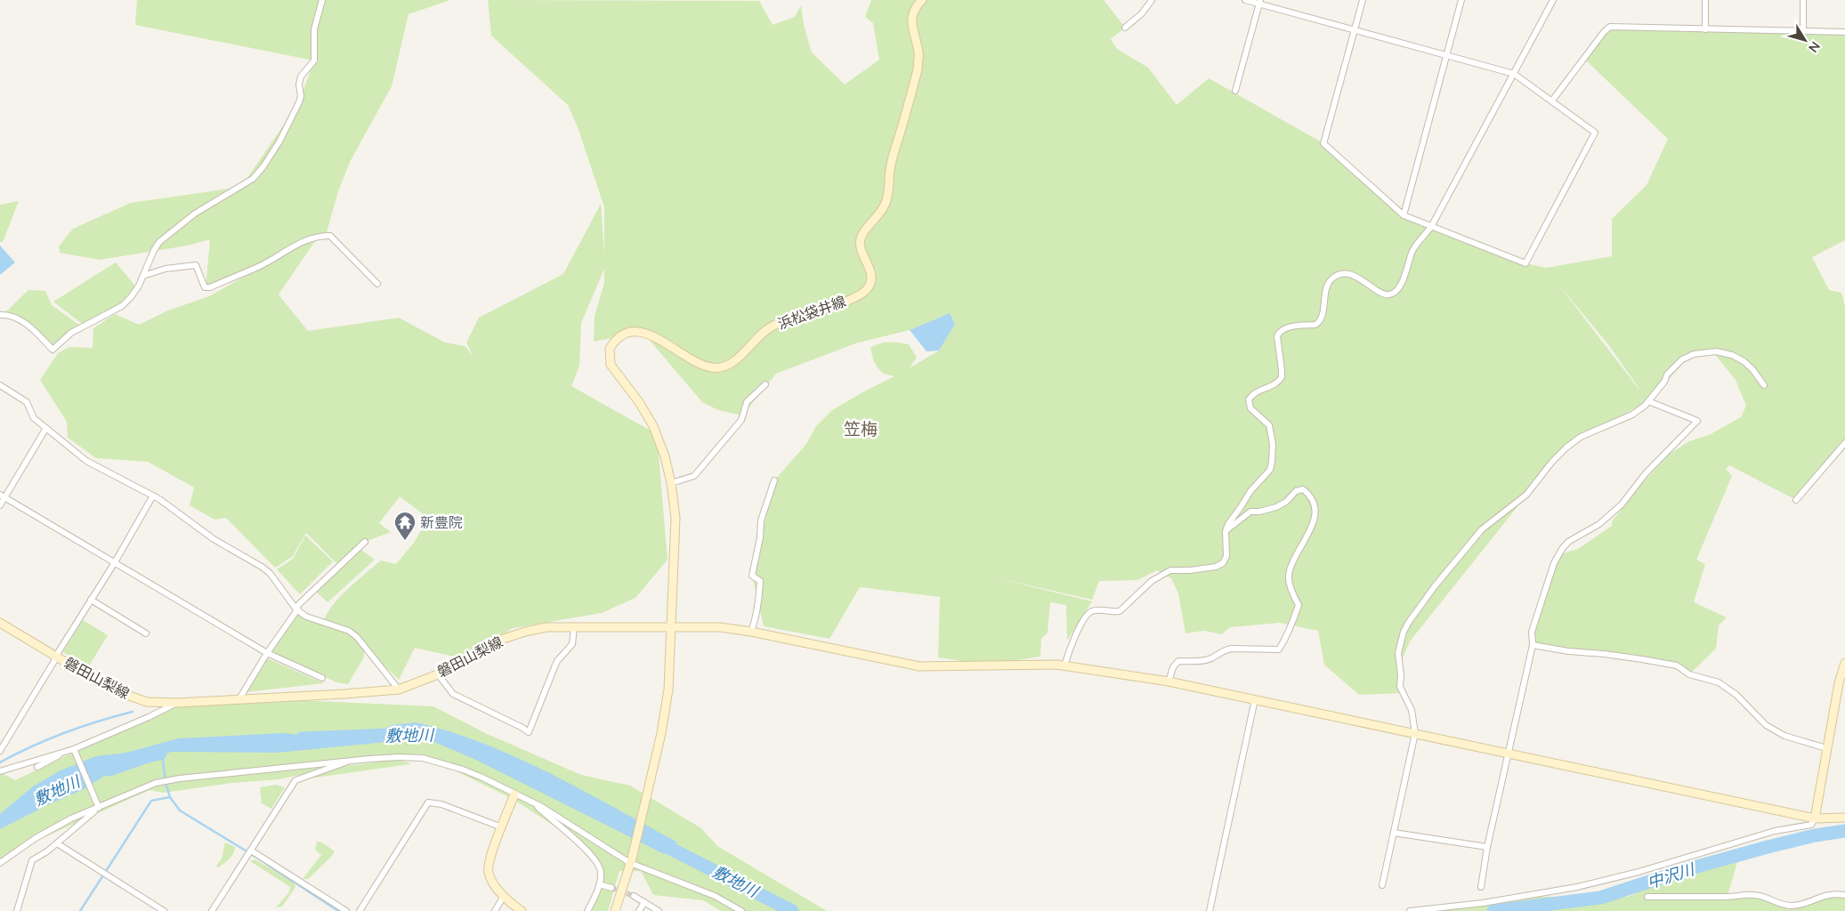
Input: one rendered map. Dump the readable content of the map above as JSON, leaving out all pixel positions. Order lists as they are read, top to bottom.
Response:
{
  "streets": {
    "main road": ["浜松袋井線", "磐田山梨線"]
  },
  "crossings": [
    ["浜松袋井線", "磐田山梨線"]
  ],
  "districts": ["笠梅"],
  "water": ["敷地川", "中沢川"],
  "places": {
    "temple": ["新豊院"]
  },
  "north": "bottom right"
}
